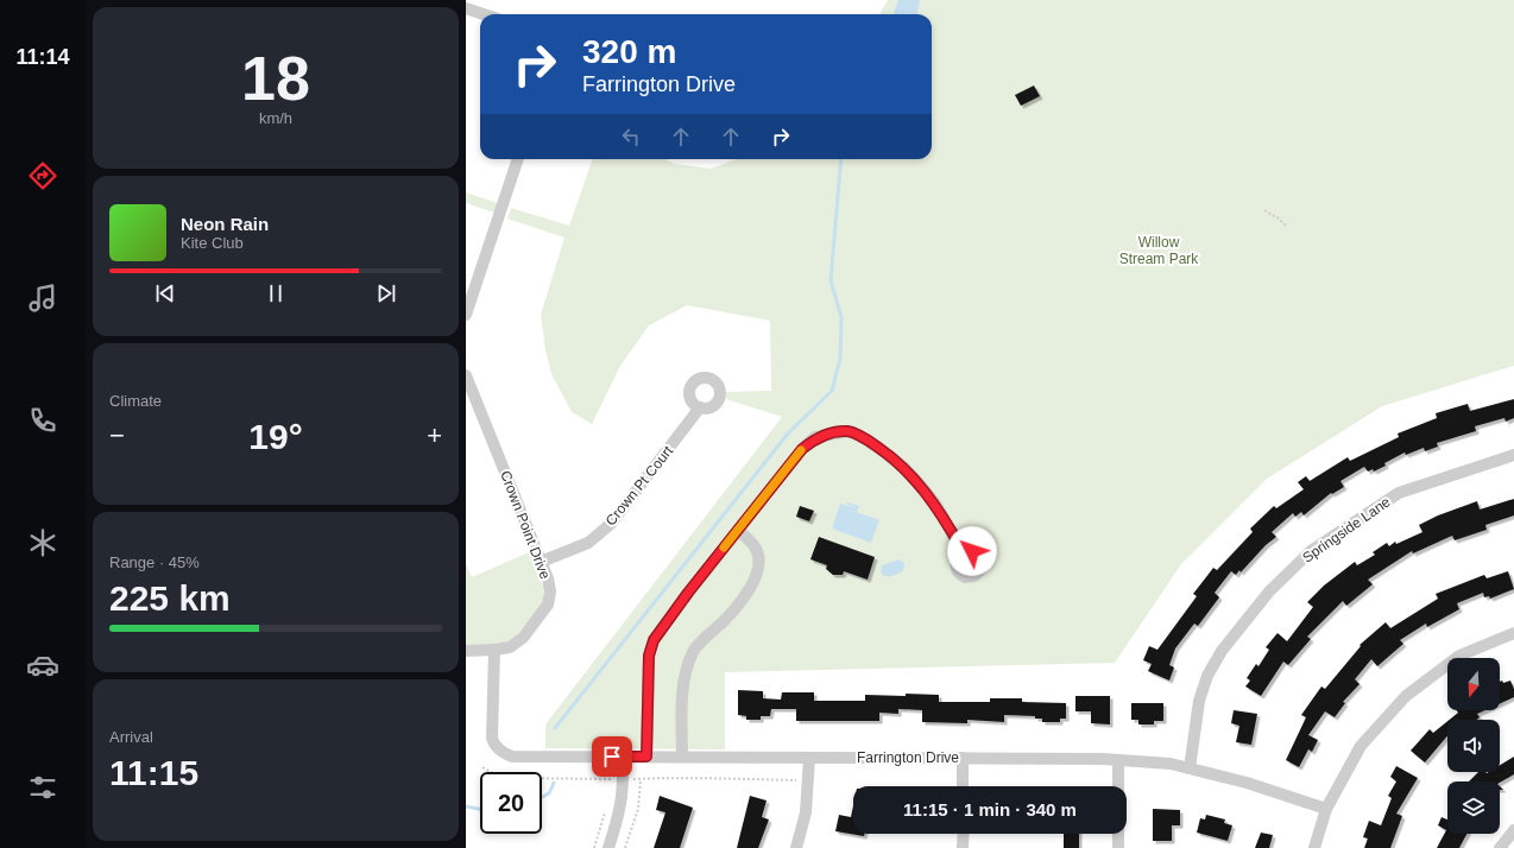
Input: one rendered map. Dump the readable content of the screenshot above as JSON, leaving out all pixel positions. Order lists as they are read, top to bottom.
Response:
{
  "streets": {
    "street": [
      "Crown Pt Court",
      "Crown Point Drive",
      "Springside Lane",
      "Farrington Drive"
    ]
  },
  "crossings": [
    ["Crown Pt Court", "Crown Point Drive"],
    ["Crown Point Drive", "Farrington Drive"],
    ["Springside Lane", "Farrington Drive"]
  ],
  "parks": ["Willow Stream Park"],
  "north": "bottom",
  "page": {
    "tabs": "11:14",
    "tile": [
      ["18", "km/h"],
      "Climate",
      ["Range · 45%", "225 km"],
      ["Arrival", "11:15"]
    ],
    "turn": ["320 m", "Farrington Drive"],
    "song": ["Neon Rain", "Kite Club"],
    "heat": ["−", "19°", "+"],
    "limit": "20",
    "trip": "11:15 · 1 min · 340 m"
  }
}
